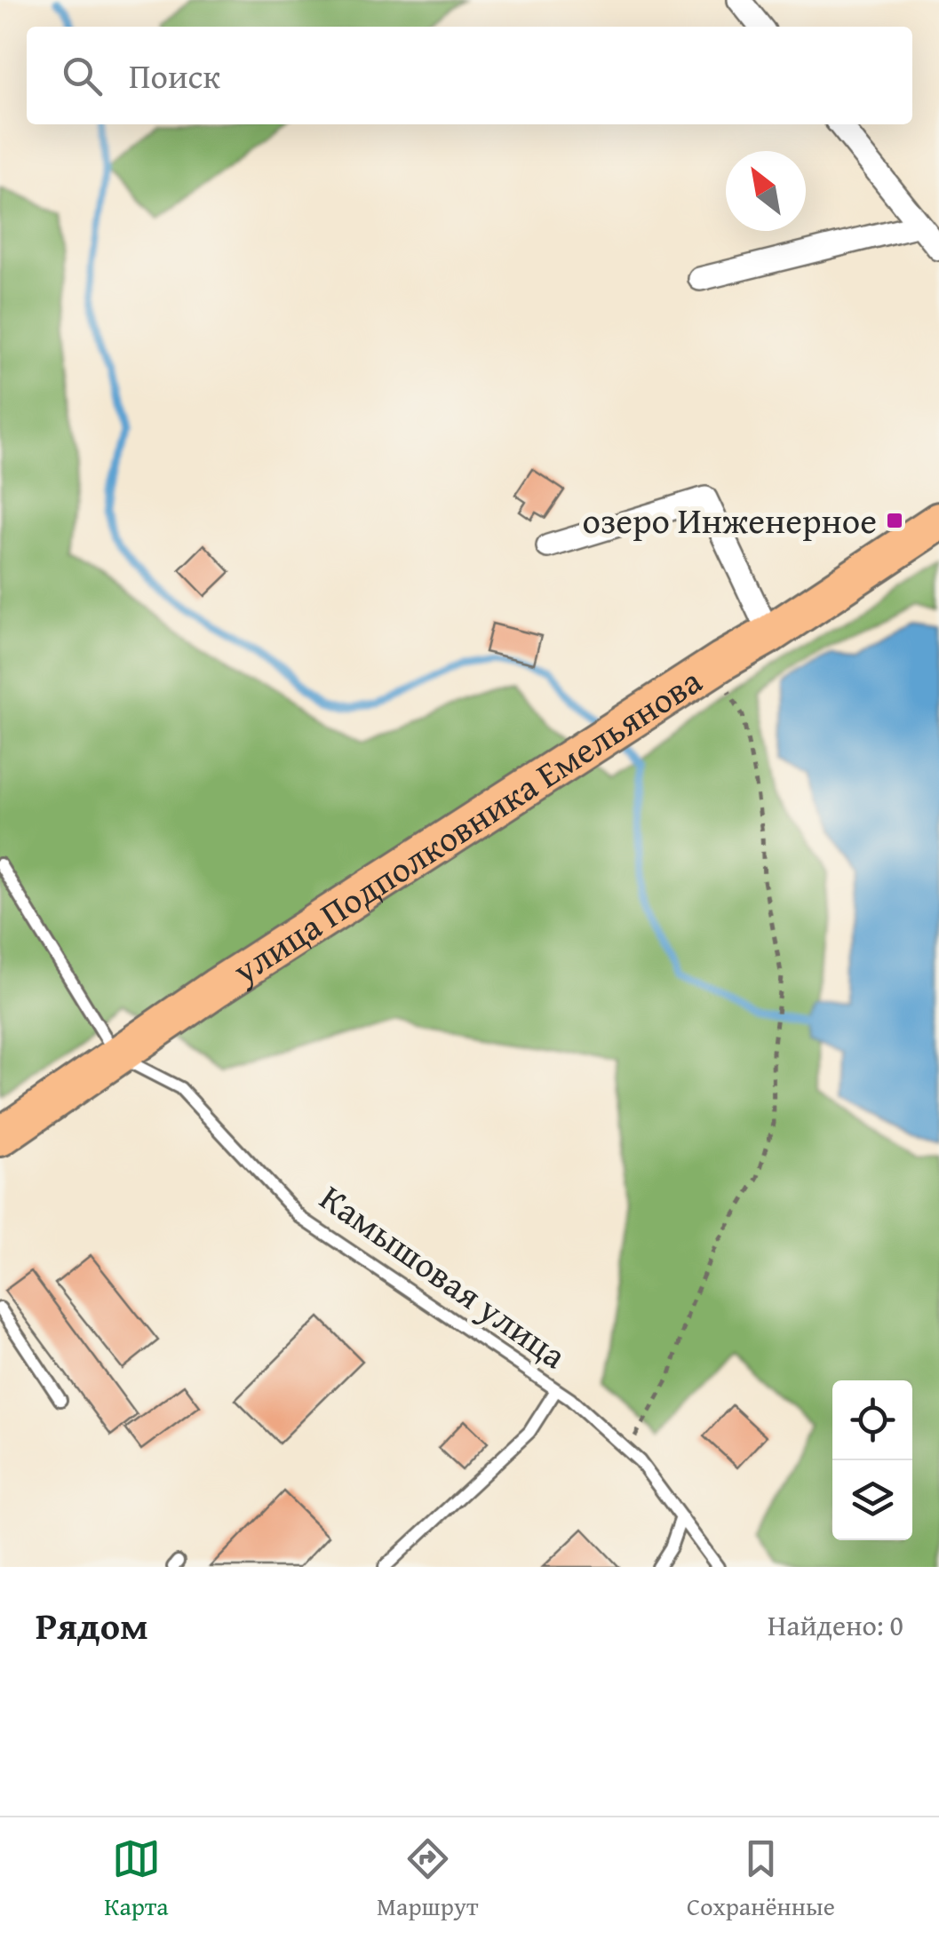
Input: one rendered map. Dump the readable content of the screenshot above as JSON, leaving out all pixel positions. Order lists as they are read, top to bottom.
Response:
{
  "streets": {
    "main road": ["улица Подполковника Емельянова"],
    "lane": ["Камышовая улица"]
  },
  "crossings": [
    ["улица Подполковника Емельянова", "Камышовая улица"]
  ],
  "places": {
    "transit": ["озеро Инженерное"]
  },
  "north": "top left",
  "page": {
    "search": "Поиск",
    "heading": ["Рядом", "Найдено: 0"],
    "nav": ["Карта", "Маршрут", "Сохранённые"]
  }
}
